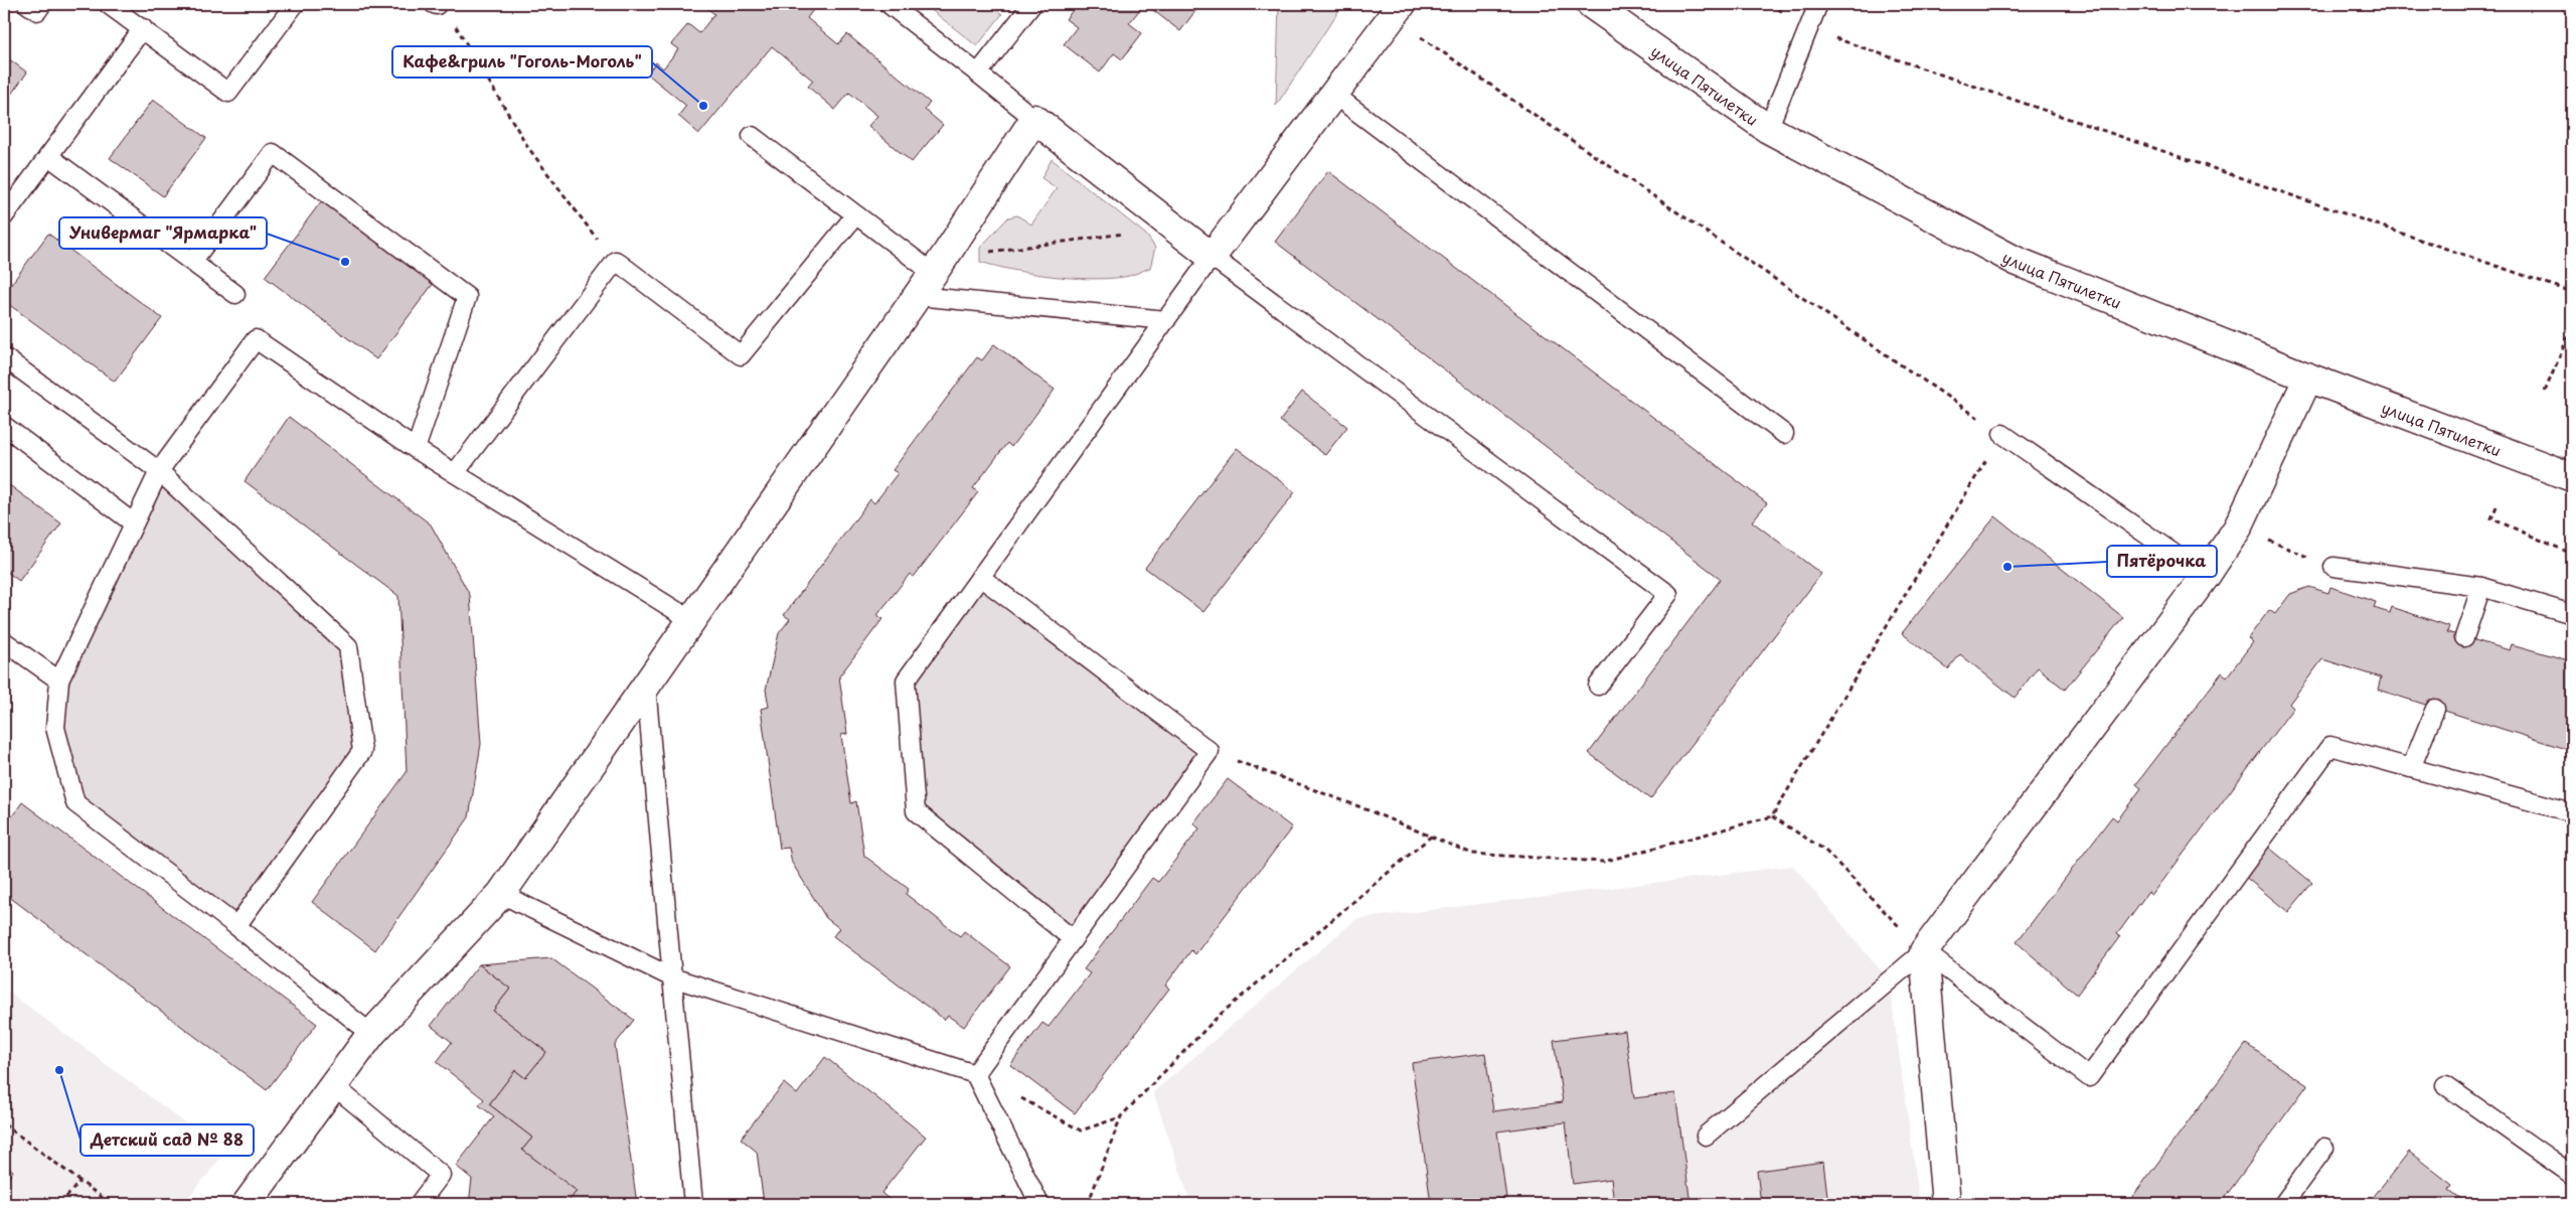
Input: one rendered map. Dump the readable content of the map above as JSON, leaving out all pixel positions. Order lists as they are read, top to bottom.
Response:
{
  "streets": {
    "street": ["улица Пятилетки"]
  },
  "places": [
    "Кафе&гриль \"Гоголь-Моголь\"",
    "Универмаг \"Ярмарка\"",
    "Пятёрочка",
    "Детский сад № 88"
  ]
}
